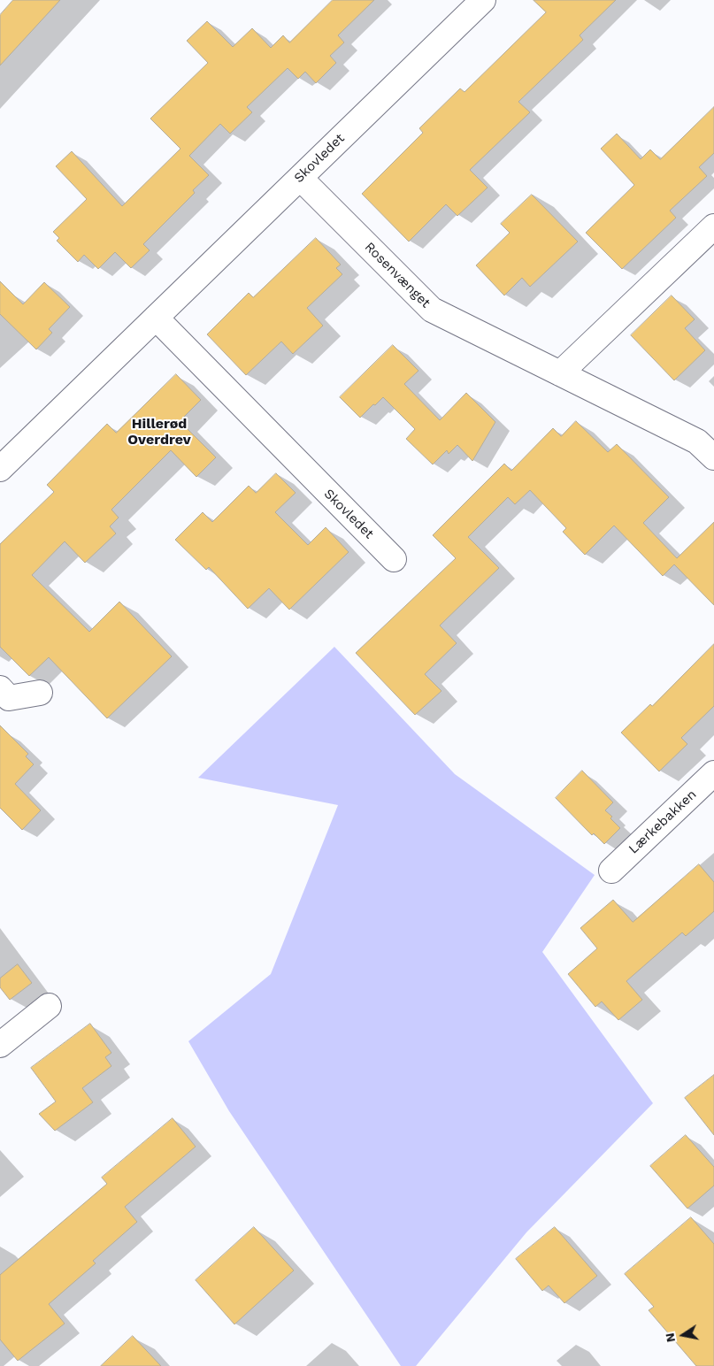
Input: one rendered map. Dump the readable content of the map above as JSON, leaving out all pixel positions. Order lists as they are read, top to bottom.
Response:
{
  "streets": {
    "street": ["Skovledet", "Rosenvænget", "Lærkebakken"]
  },
  "crossings": [
    ["Skovledet", "Rosenvænget"]
  ],
  "districts": ["Hillerød Overdrev"],
  "north": "left"
}
